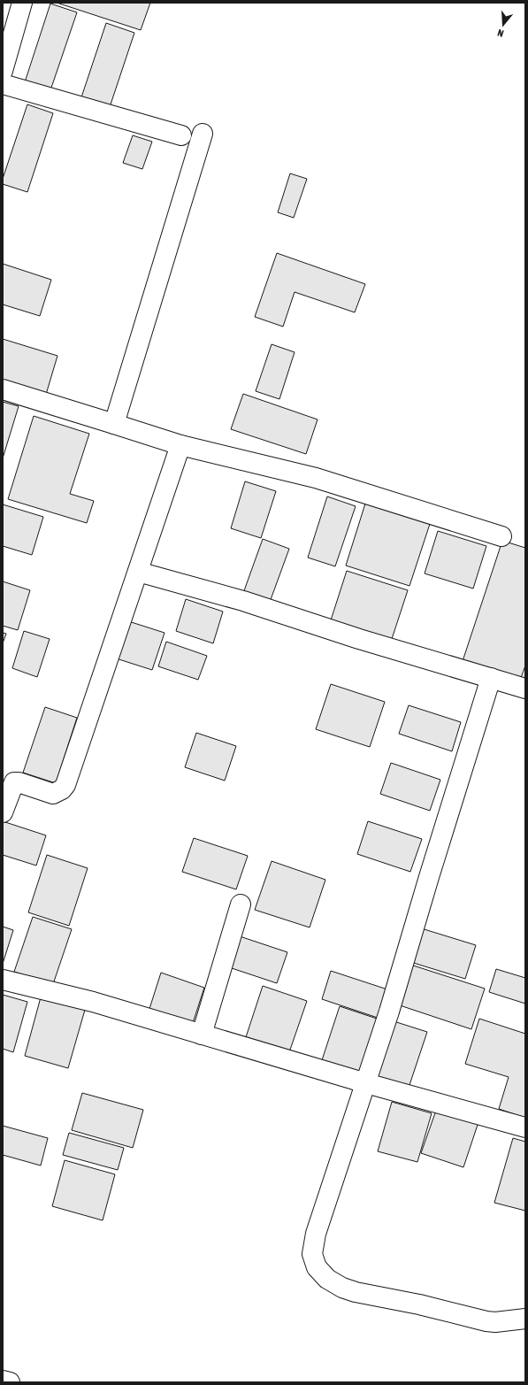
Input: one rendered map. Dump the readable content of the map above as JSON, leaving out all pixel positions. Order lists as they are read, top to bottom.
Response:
{
  "north": "bottom"
}
